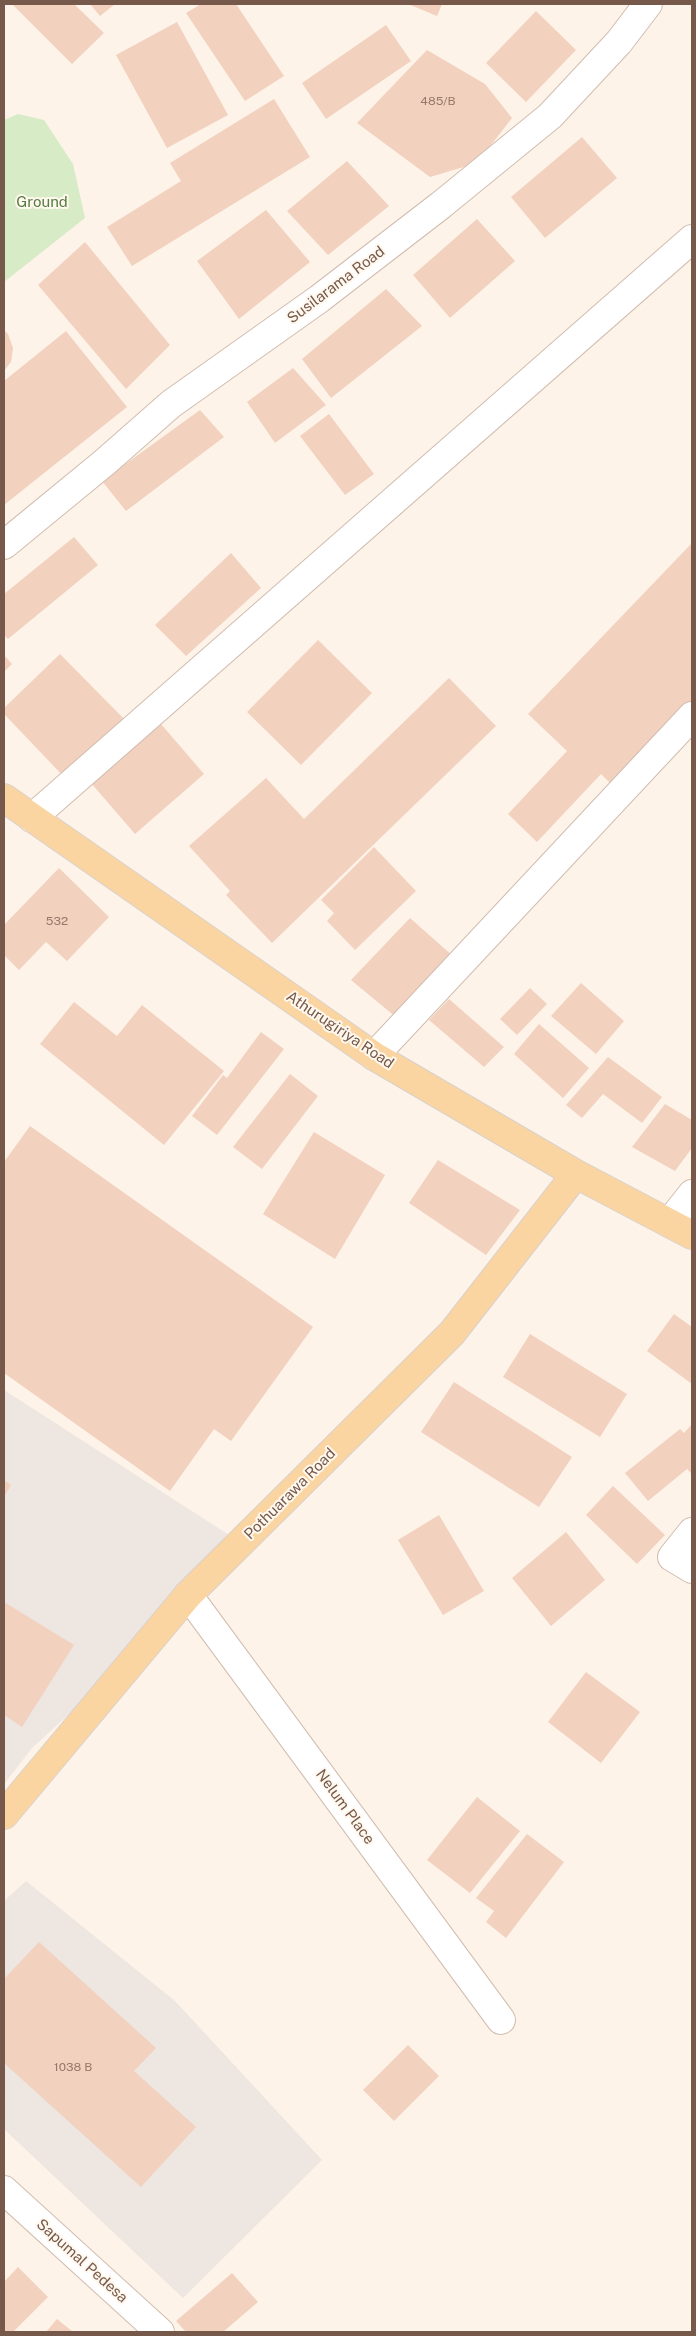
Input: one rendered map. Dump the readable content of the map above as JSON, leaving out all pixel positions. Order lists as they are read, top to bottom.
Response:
{
  "streets": {
    "main road": ["Athurugiriya Road", "Pothuarawa Road"],
    "street": ["Susilarama Road", "Nelum Place", "Sapumal Pedesa"]
  },
  "crossings": [
    ["Athurugiriya Road", "Pothuarawa Road"],
    ["Pothuarawa Road", "Nelum Place"]
  ],
  "parks": ["Ground"],
  "house_numbers": ["485/B", "532", "1038 B"]
}
